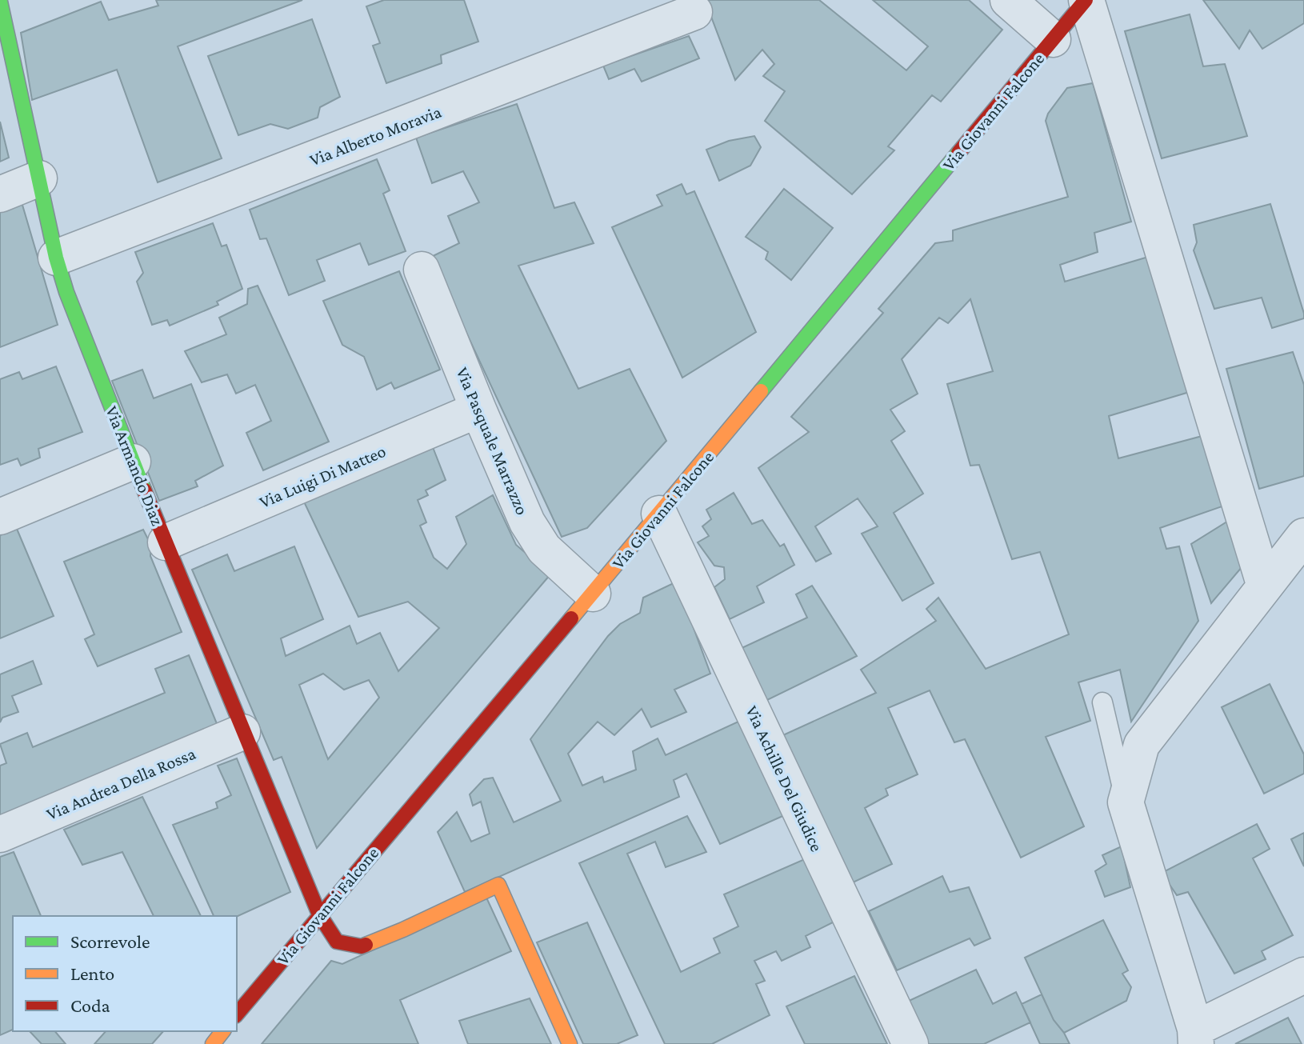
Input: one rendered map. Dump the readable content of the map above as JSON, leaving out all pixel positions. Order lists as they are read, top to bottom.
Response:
{
  "streets": {
    "street": [
      "Via Giovanni Falcone",
      "Via Alberto Moravia",
      "Via Pasquale Marrazzo",
      "Via Armando Diaz",
      "Via Luigi Di Matteo",
      "Via Achille Del Giudice",
      "Via Andrea Della Rossa"
    ]
  },
  "crossings": [
    ["Via Giovanni Falcone", "Via Pasquale Marrazzo"],
    ["Via Giovanni Falcone", "Via Armando Diaz"],
    ["Via Giovanni Falcone", "Via Achille Del Giudice"],
    ["Via Alberto Moravia", "Via Armando Diaz"],
    ["Via Pasquale Marrazzo", "Via Luigi Di Matteo"],
    ["Via Armando Diaz", "Via Luigi Di Matteo"],
    ["Via Armando Diaz", "Via Andrea Della Rossa"]
  ],
  "legend": ["Scorrevole", "Lento", "Coda"]
}
